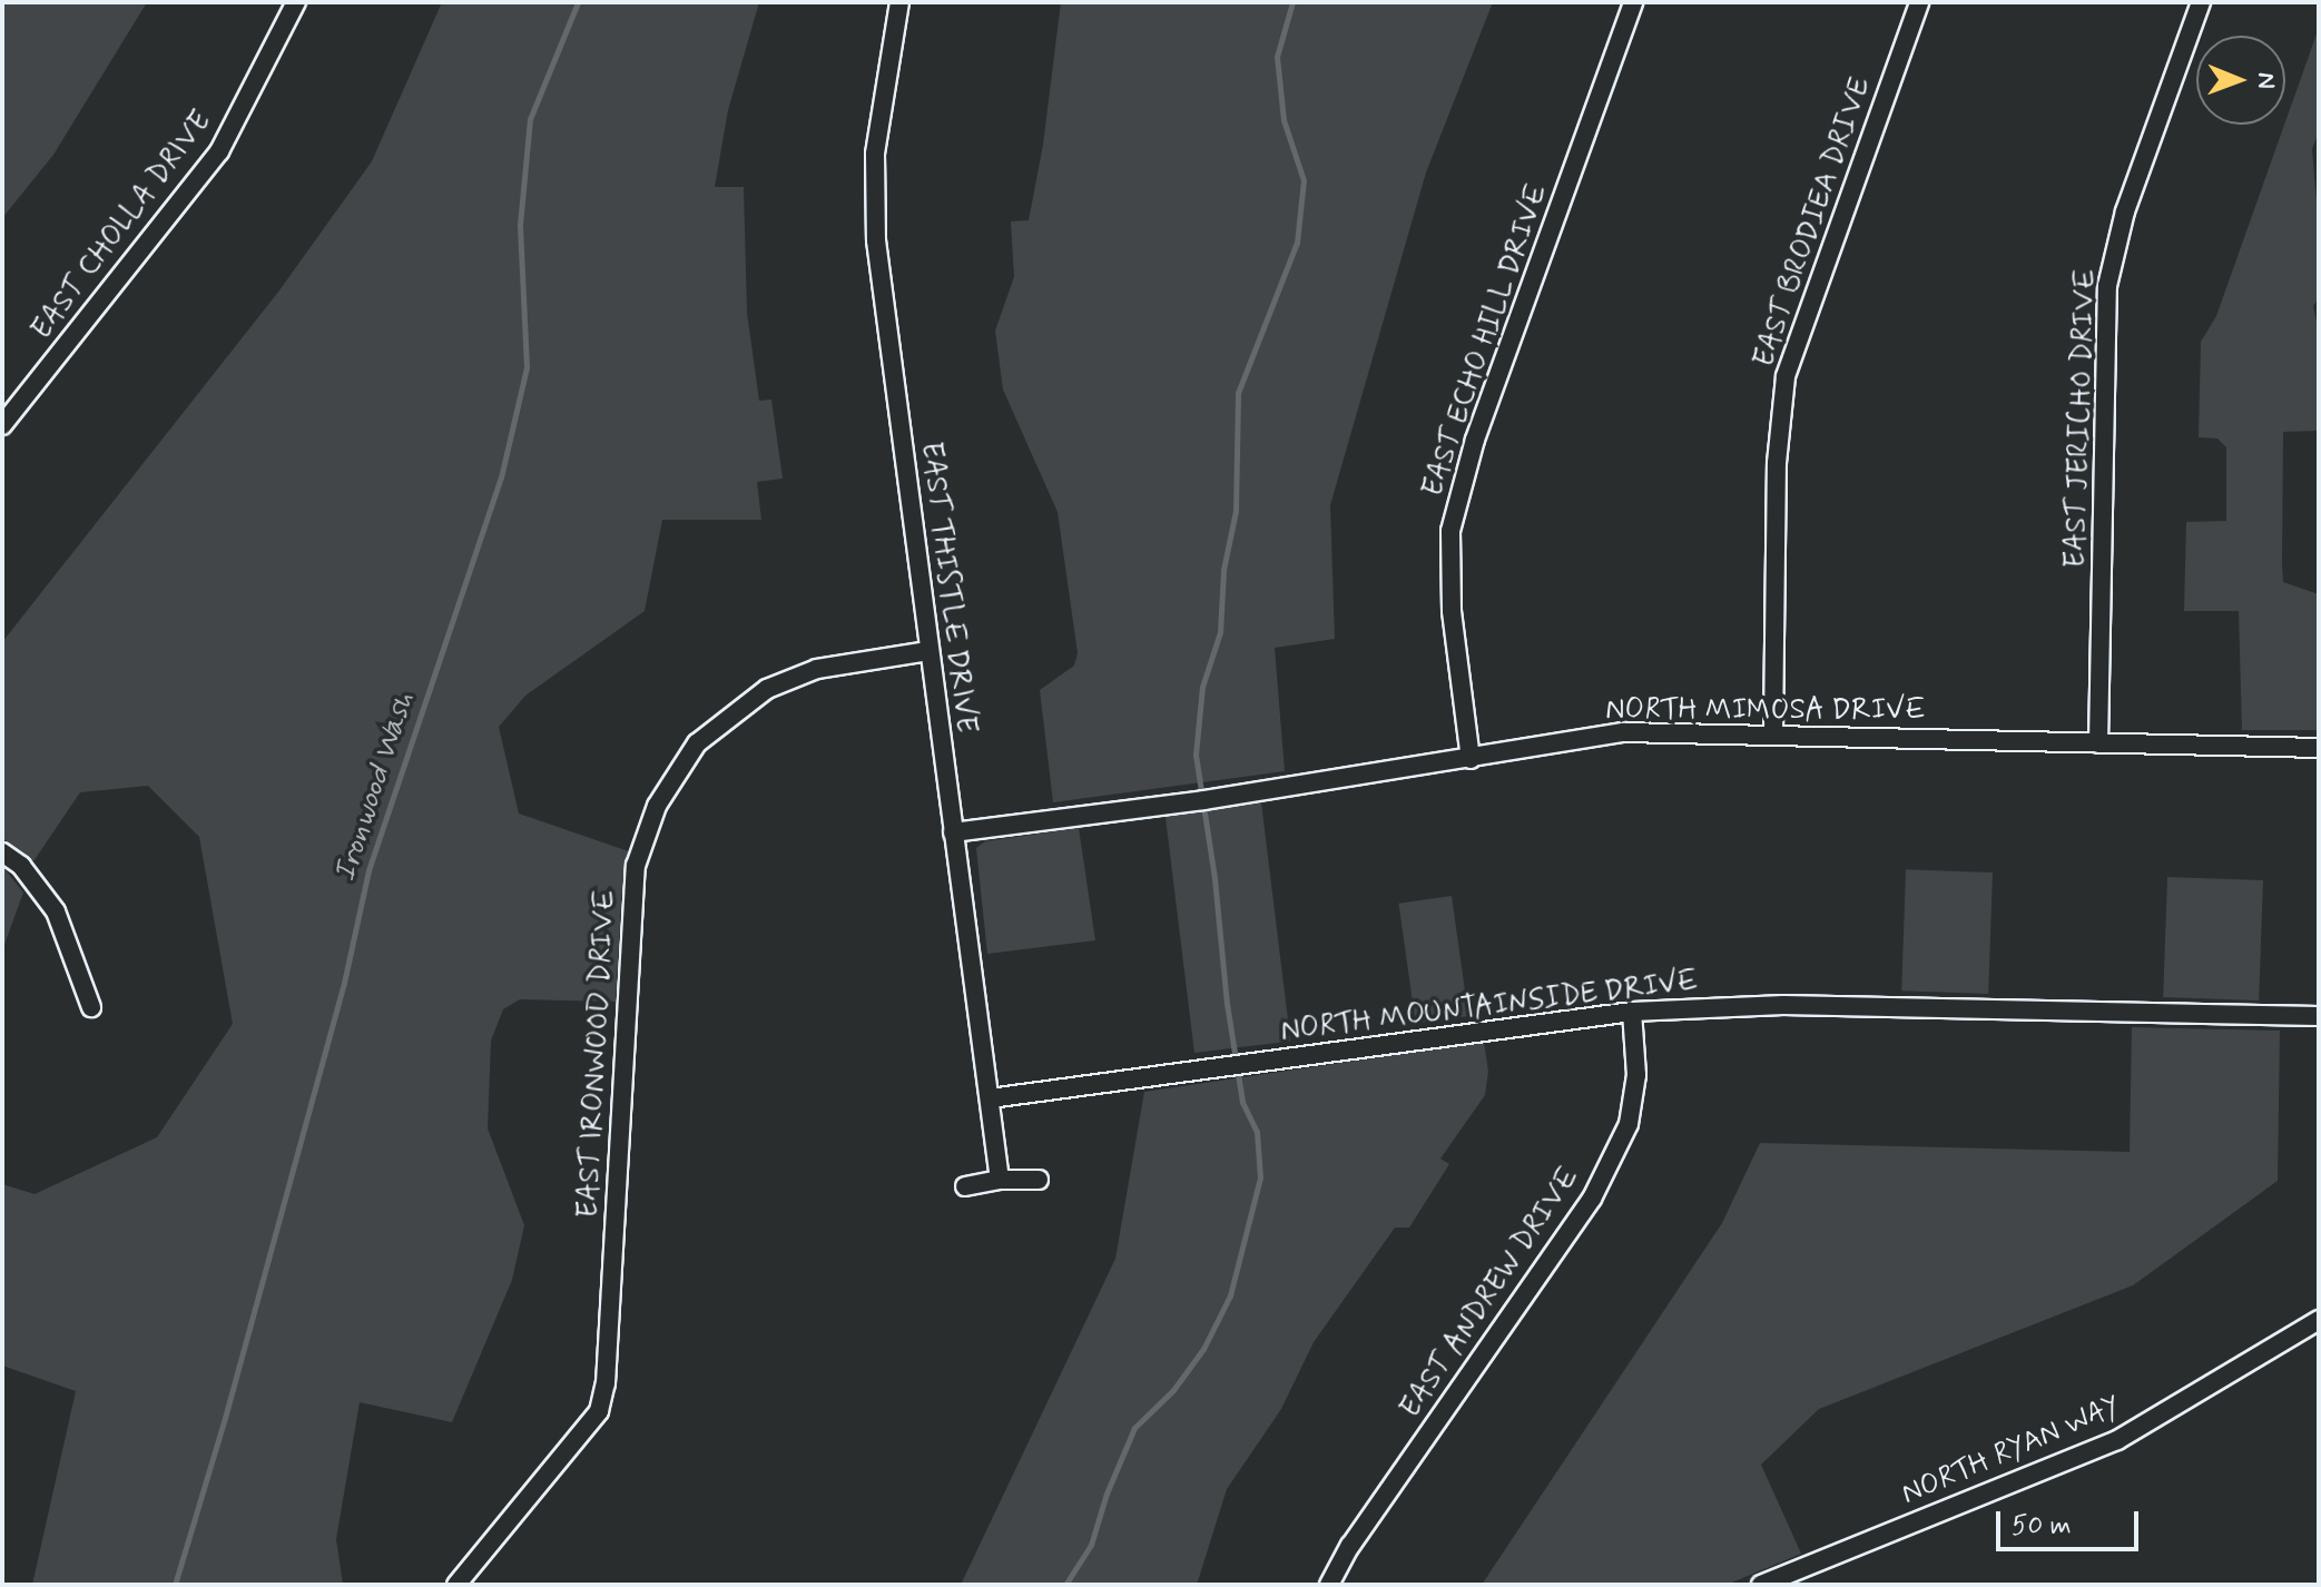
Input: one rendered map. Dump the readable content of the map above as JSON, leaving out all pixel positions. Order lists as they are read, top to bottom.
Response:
{
  "streets": {
    "street": [
      "EAST BRODIEA DRIVE",
      "EAST CHOLLA DRIVE",
      "EAST ECHO HILL DRIVE",
      "EAST JERICHO DRIVE",
      "EAST THISTLE DRIVE",
      "NORTH MIMOSA DRIVE",
      "NORTH MOUNTAINSIDE DRIVE",
      "EAST IRONWOOD DRIVE",
      "EAST ANDREW DRIVE",
      "NORTH RYAN WAY"
    ]
  },
  "crossings": [
    ["EAST BRODIEA DRIVE", "NORTH MIMOSA DRIVE"],
    ["EAST ECHO HILL DRIVE", "NORTH MIMOSA DRIVE"],
    ["EAST JERICHO DRIVE", "NORTH MIMOSA DRIVE"],
    ["EAST THISTLE DRIVE", "NORTH MIMOSA DRIVE"],
    ["EAST THISTLE DRIVE", "NORTH MOUNTAINSIDE DRIVE"],
    ["EAST THISTLE DRIVE", "EAST IRONWOOD DRIVE"],
    ["NORTH MOUNTAINSIDE DRIVE", "EAST ANDREW DRIVE"]
  ],
  "water": ["Ironwood Wash"],
  "scale_bar": "50 m",
  "north": "right"
}
